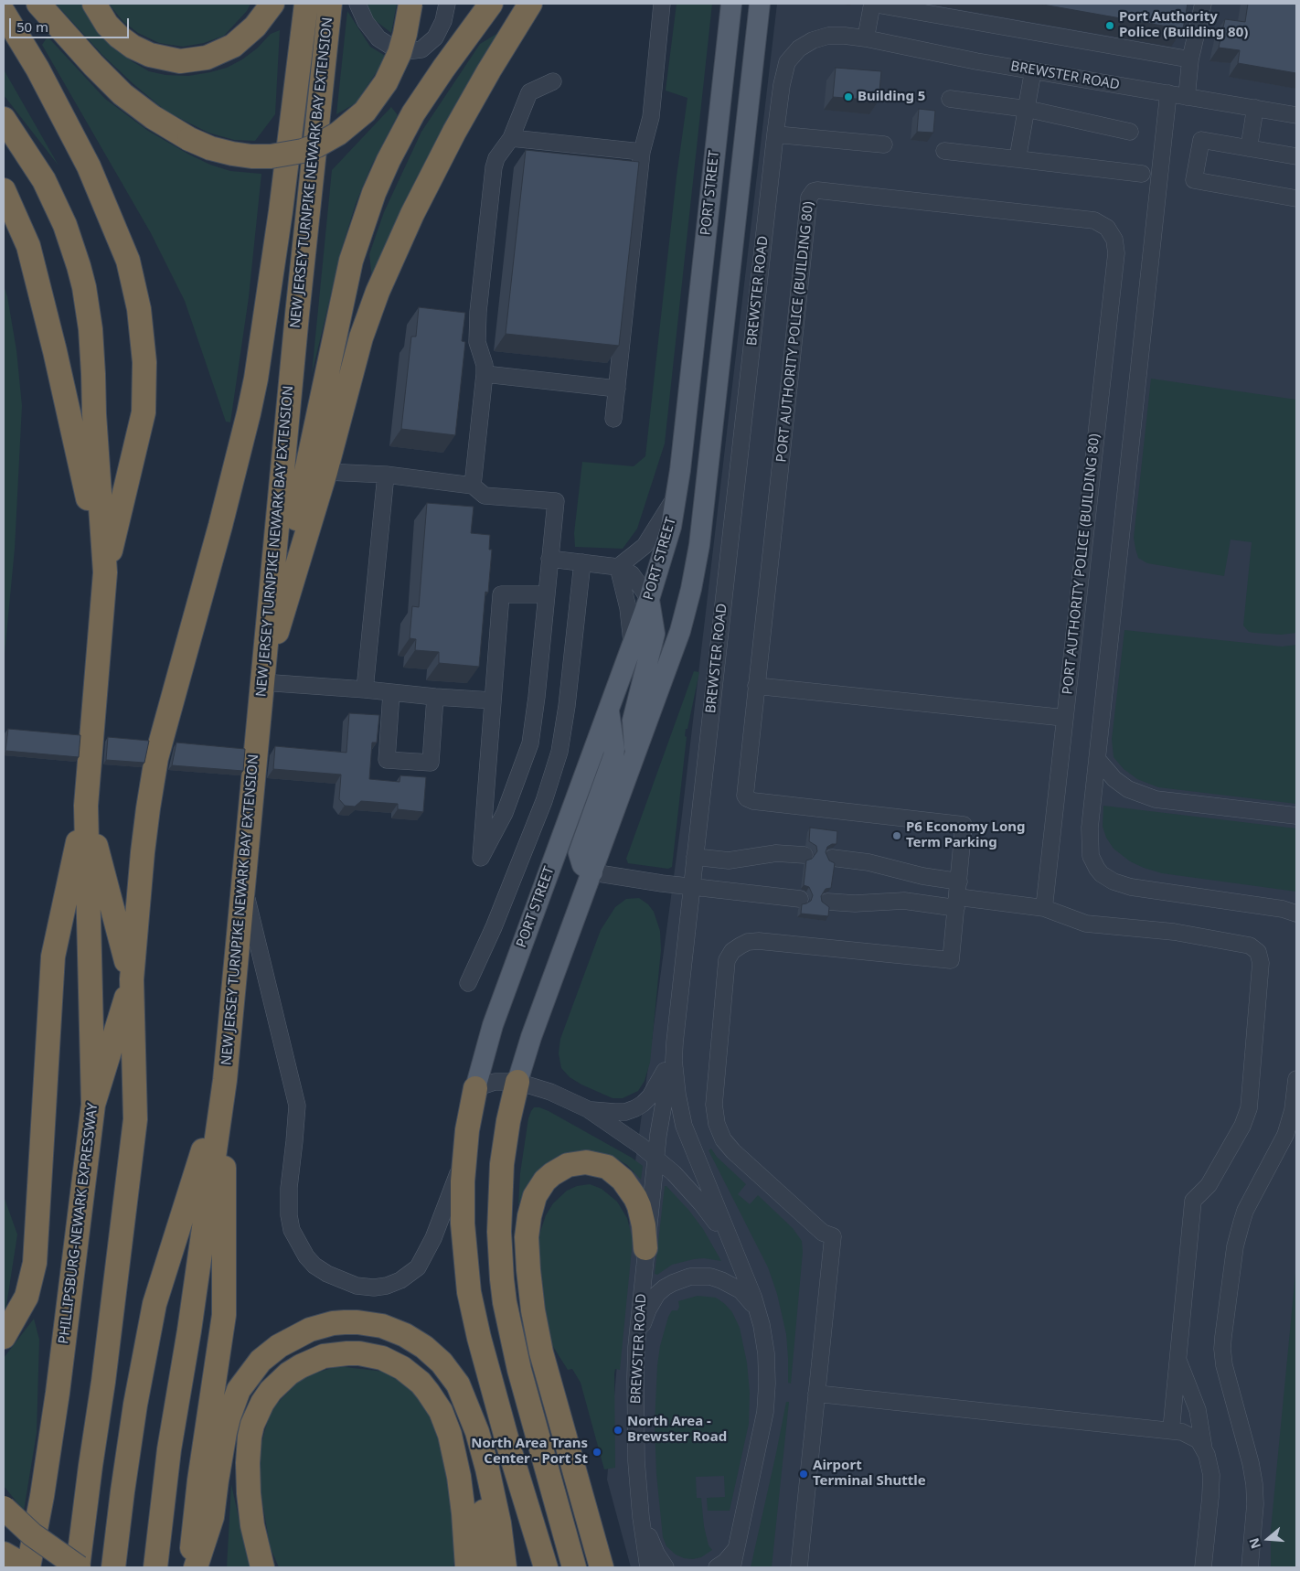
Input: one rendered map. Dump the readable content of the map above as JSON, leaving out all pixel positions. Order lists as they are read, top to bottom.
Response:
{
  "streets": {
    "highway": ["NEW JERSEY TURNPIKE NEWARK BAY EXTENSION", "PHILLIPSBURG-NEWARK EXPRESSWAY"],
    "main road": ["PORT STREET"],
    "street": ["BREWSTER ROAD", "PORT AUTHORITY POLICE (BUILDING 80)"]
  },
  "crossings": [
    ["BREWSTER ROAD", "PORT STREET"],
    ["NEW JERSEY TURNPIKE NEWARK BAY EXTENSION", "PHILLIPSBURG-NEWARK EXPRESSWAY"]
  ],
  "places": [
    "Port Authority Police (Building 80)",
    "Building 5",
    "P6 Economy Long Term Parking",
    "North Area - Brewster Road",
    "North Area Trans Center - Port St",
    "Airport Terminal Shuttle"
  ],
  "scale_bar": "50 m",
  "north": "left"
}
